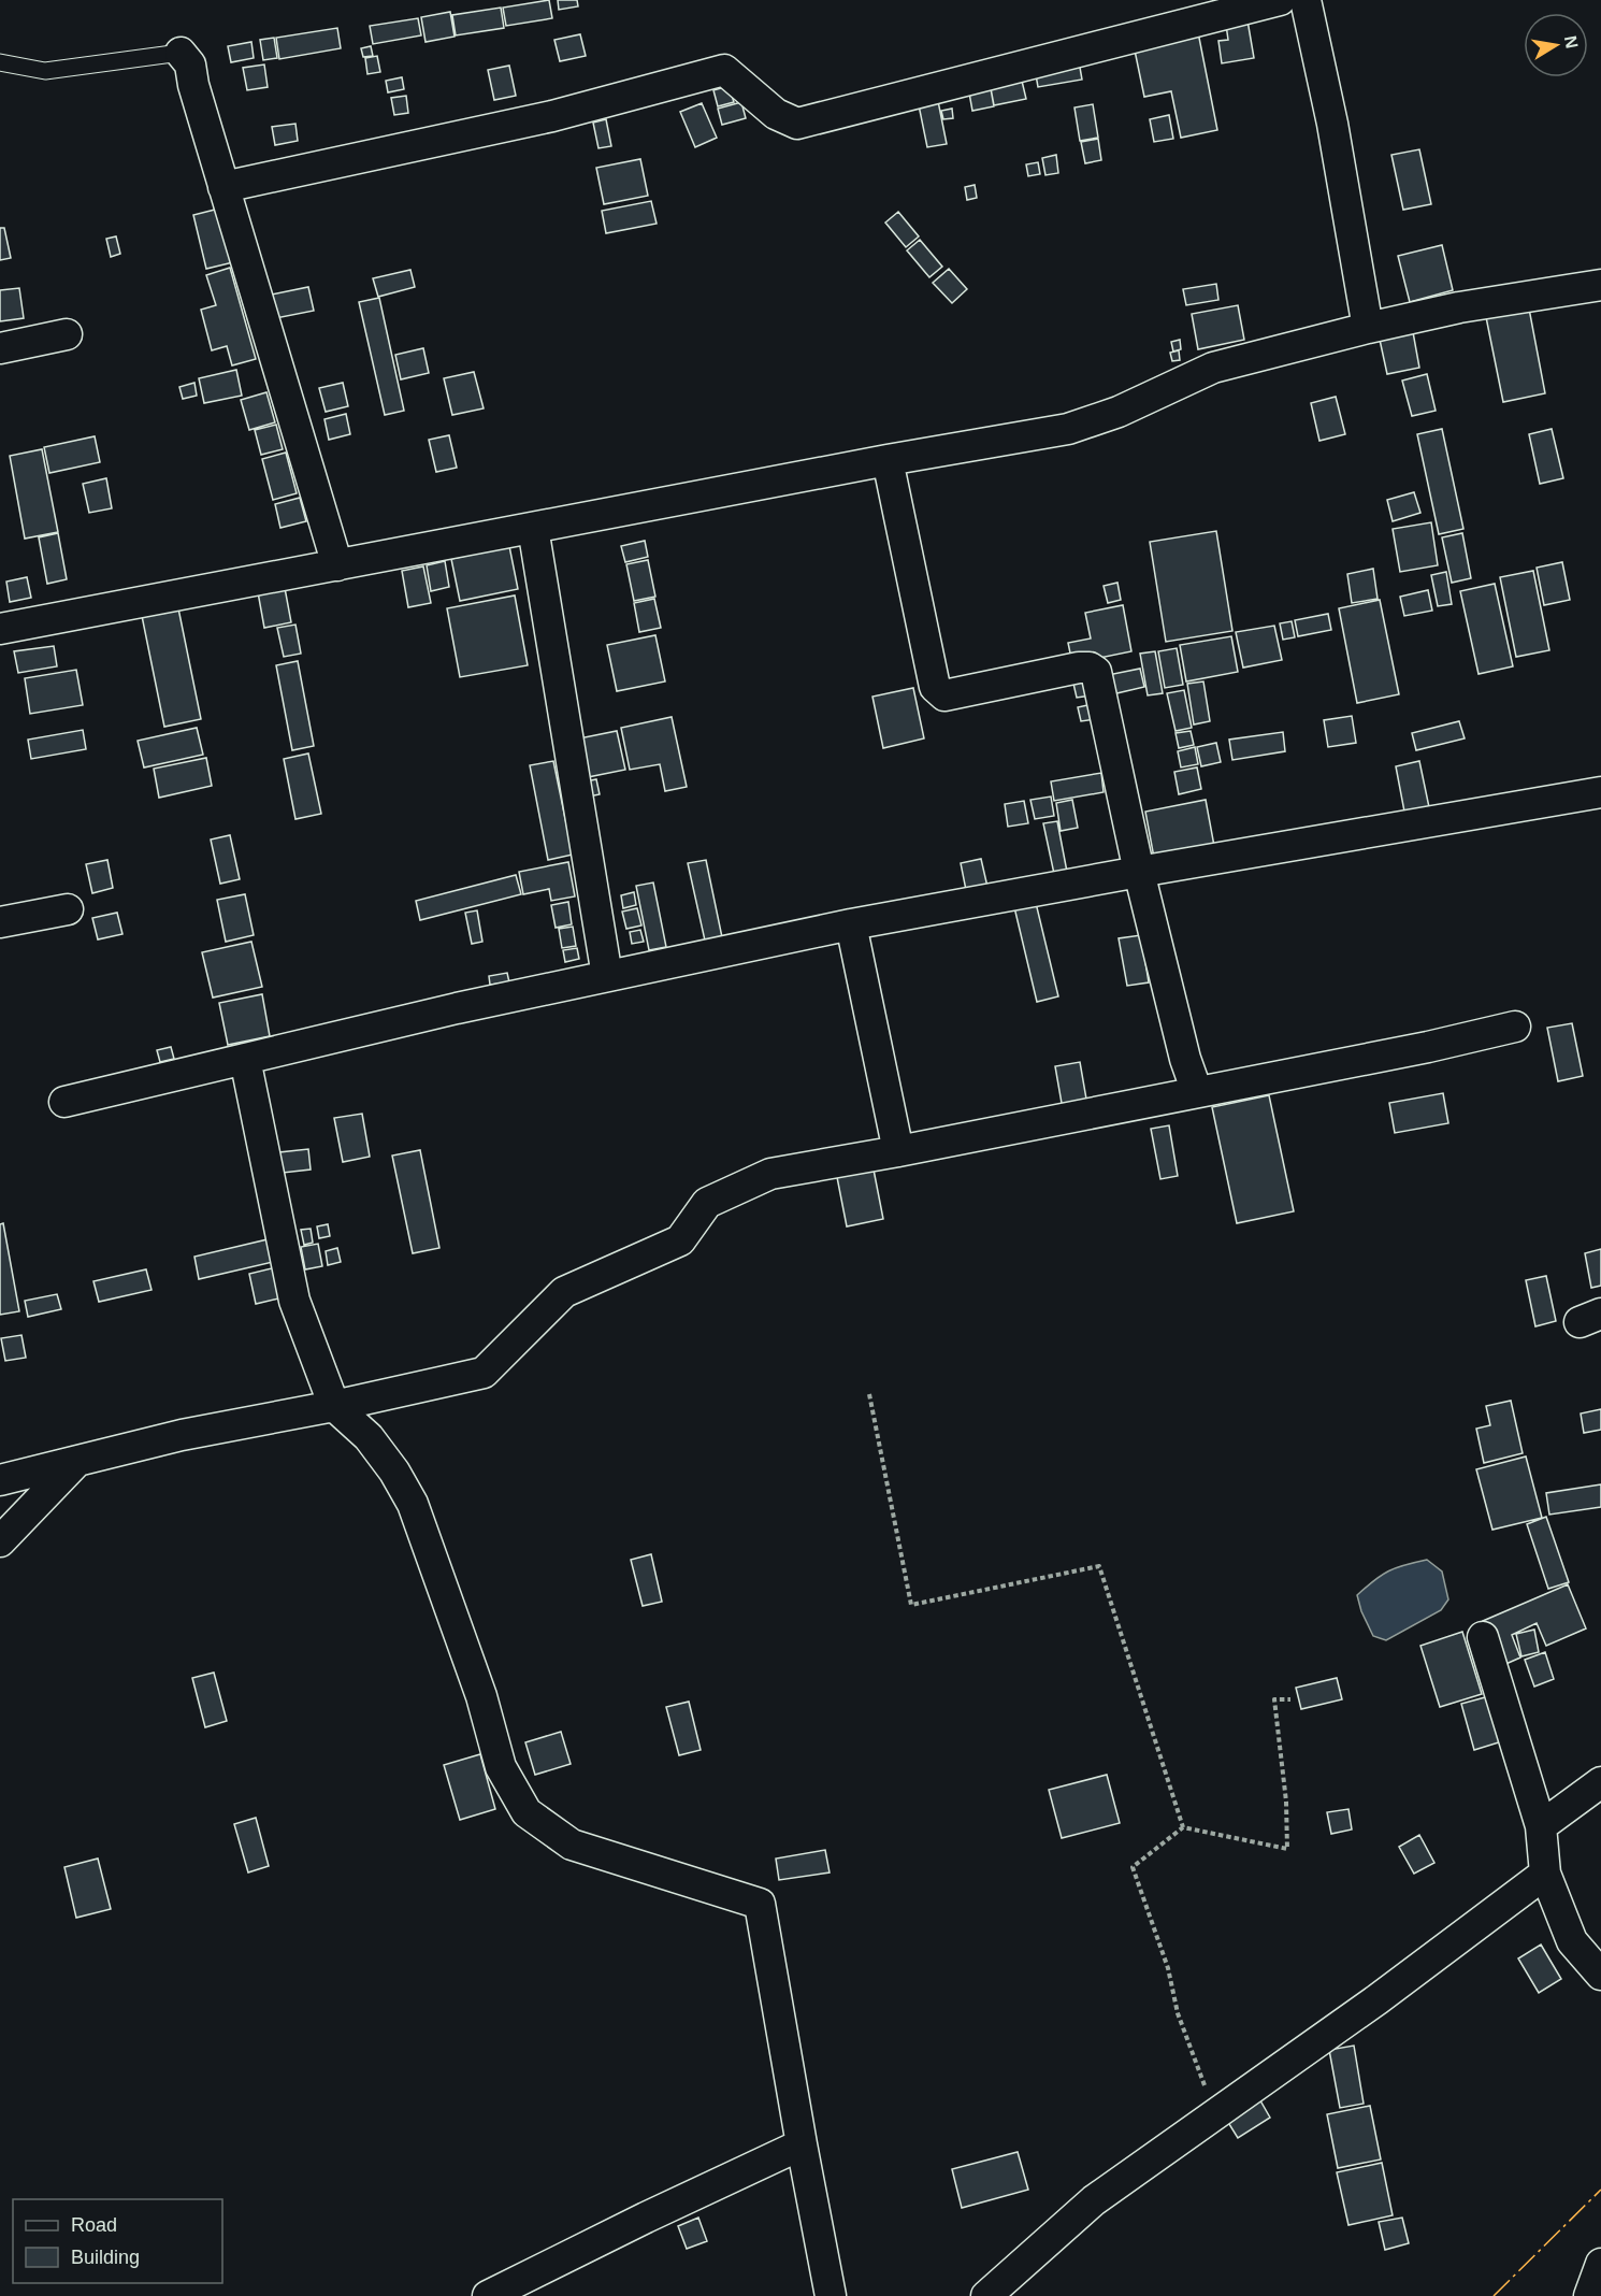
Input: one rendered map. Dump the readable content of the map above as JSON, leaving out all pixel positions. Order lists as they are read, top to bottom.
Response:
{
  "legend": ["Road", "Building"],
  "north": "right"
}
